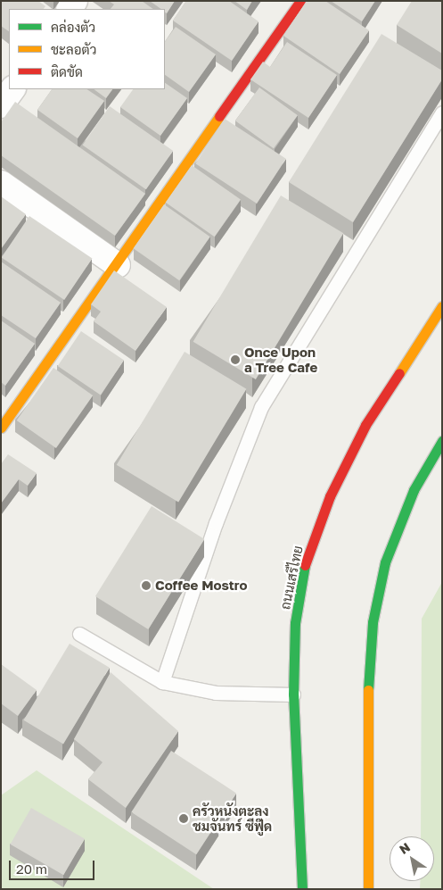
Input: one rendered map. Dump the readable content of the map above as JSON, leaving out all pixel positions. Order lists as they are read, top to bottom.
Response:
{
  "streets": {
    "main road": ["ถนนเสรีไทย"]
  },
  "places": ["Once Upon a Tree Cafe", "Coffee Mostro", "ครัวหนังตะลุง ชมจันทร์ ซีฟู๊ด"],
  "legend": ["คล่องตัว", "ชะลอตัว", "ติดขัด"],
  "scale_bar": "20 m",
  "north": "top left"
}
